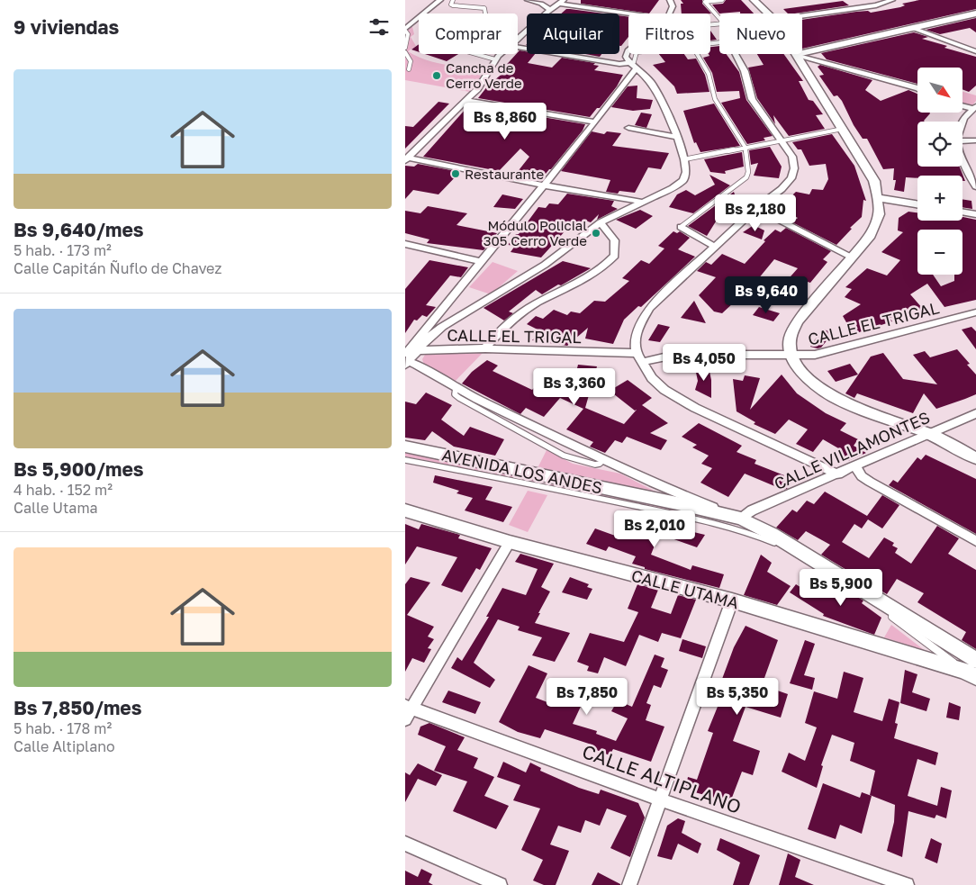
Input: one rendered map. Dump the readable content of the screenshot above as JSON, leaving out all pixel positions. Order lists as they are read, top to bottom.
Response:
{
  "streets": {
    "street": [
      "CALLE EL TRIGAL",
      "CALLE VILLAMONTES",
      "AVENIDA LOS ANDES",
      "CALLE UTAMA",
      "CALLE ALTIPLANO"
    ]
  },
  "crossings": [
    ["CALLE VILLAMONTES", "AVENIDA LOS ANDES"],
    ["AVENIDA LOS ANDES", "CALLE UTAMA"]
  ],
  "places": ["Cancha de Cerro Verde", "Restaurante", "Módulo Policial 305 Cerro Verde"],
  "north": "bottom right",
  "page": {
    "heading": "9 viviendas",
    "chip": [
      "Comprar",
      "Alquilar",
      "Filtros",
      "Nuevo"
    ],
    "list": [
      {
        "name": "Bs 9,640/mes",
        "note": "5 hab. · 173 m² · Calle Capitán Ñuflo de Chavez"
      },
      {
        "name": "Bs 5,900/mes",
        "note": "4 hab. · 152 m² · Calle Utama"
      },
      {
        "name": "Bs 7,850/mes",
        "note": "5 hab. · 178 m² · Calle Altiplano"
      }
    ],
    "map_buttons": ["+", "−"],
    "price": [
      "Bs 8,860",
      "Bs 2,180",
      "Bs 9,640",
      "Bs 4,050",
      "Bs 3,360",
      "Bs 2,010",
      "Bs 5,900",
      "Bs 7,850",
      "Bs 5,350"
    ]
  }
}
